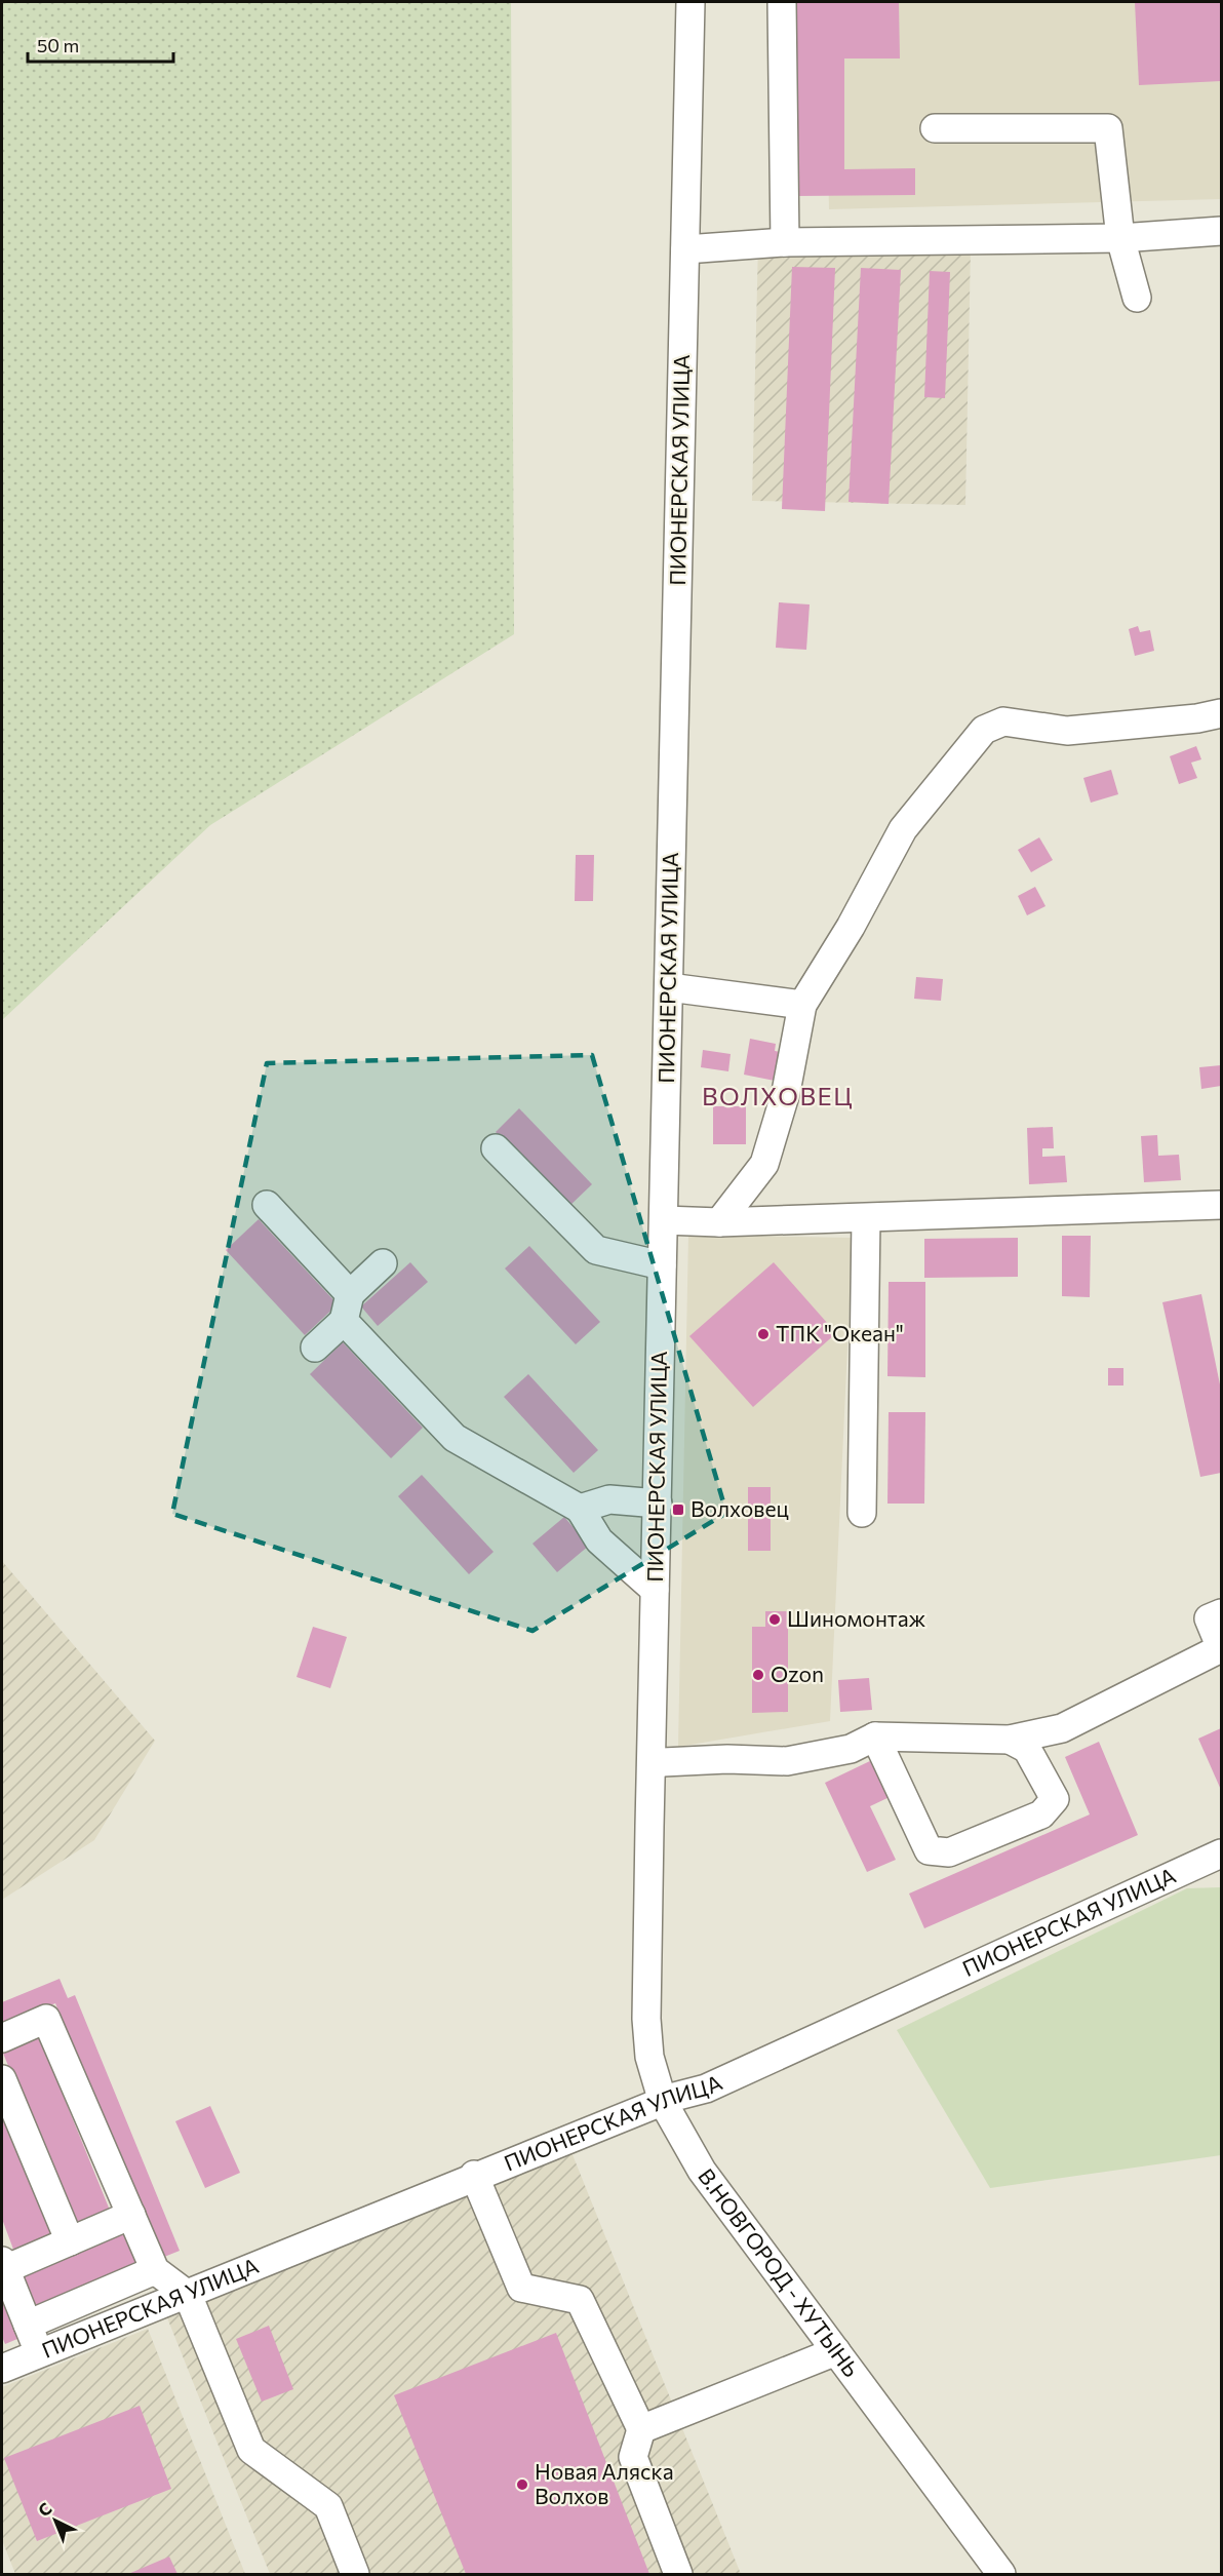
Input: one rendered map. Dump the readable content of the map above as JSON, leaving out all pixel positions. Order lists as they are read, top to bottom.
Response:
{
  "streets": {
    "street": ["ПИОНЕРСКАЯ УЛИЦА", "В.НОВГОРОД - ХУТЫНЬ"]
  },
  "crossings": [
    ["ПИОНЕРСКАЯ УЛИЦА", "В.НОВГОРОД - ХУТЫНЬ"]
  ],
  "districts": ["ВОЛХОВЕЦ"],
  "places": {
    "other": [
      "ТПК \"Океан\"",
      "Шиномонтаж",
      "Ozon",
      "Новая Аляска Волхов"
    ],
    "transit": ["Волховец"]
  },
  "scale_bar": "50 m",
  "north": "top left"
}
